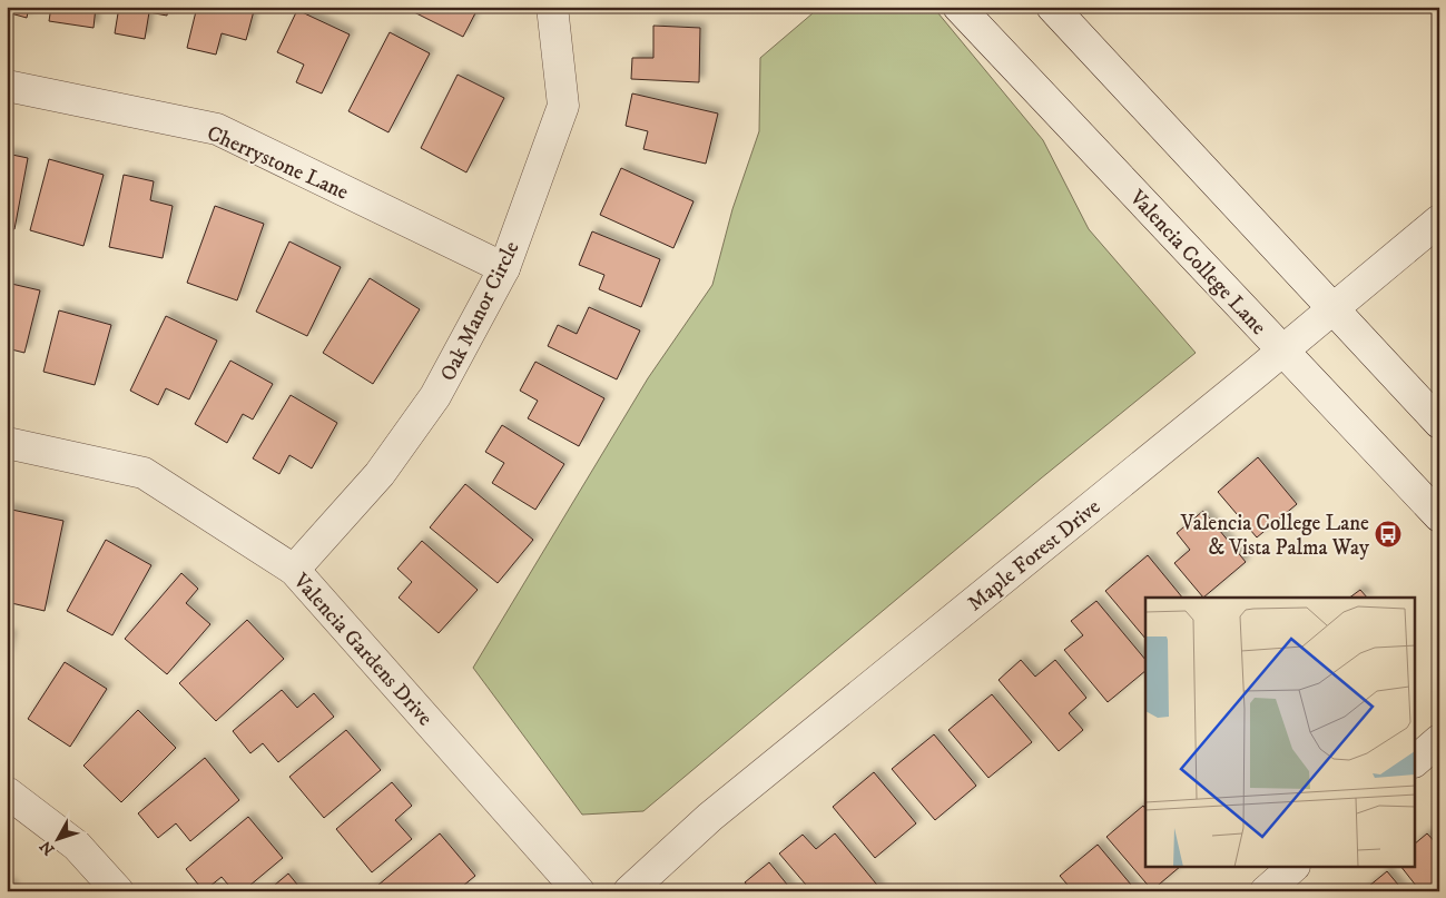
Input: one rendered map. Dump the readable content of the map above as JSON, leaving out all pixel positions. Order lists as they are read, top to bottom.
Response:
{
  "streets": {
    "street": [
      "Cherrystone Lane",
      "Valencia College Lane",
      "Oak Manor Circle",
      "Maple Forest Drive",
      "Valencia Gardens Drive"
    ]
  },
  "crossings": [
    ["Cherrystone Lane", "Oak Manor Circle"],
    ["Valencia College Lane", "Maple Forest Drive"],
    ["Oak Manor Circle", "Valencia Gardens Drive"]
  ],
  "places": {
    "bus stop": ["Valencia College Lane & Vista Palma Way"]
  },
  "north": "bottom left"
}
